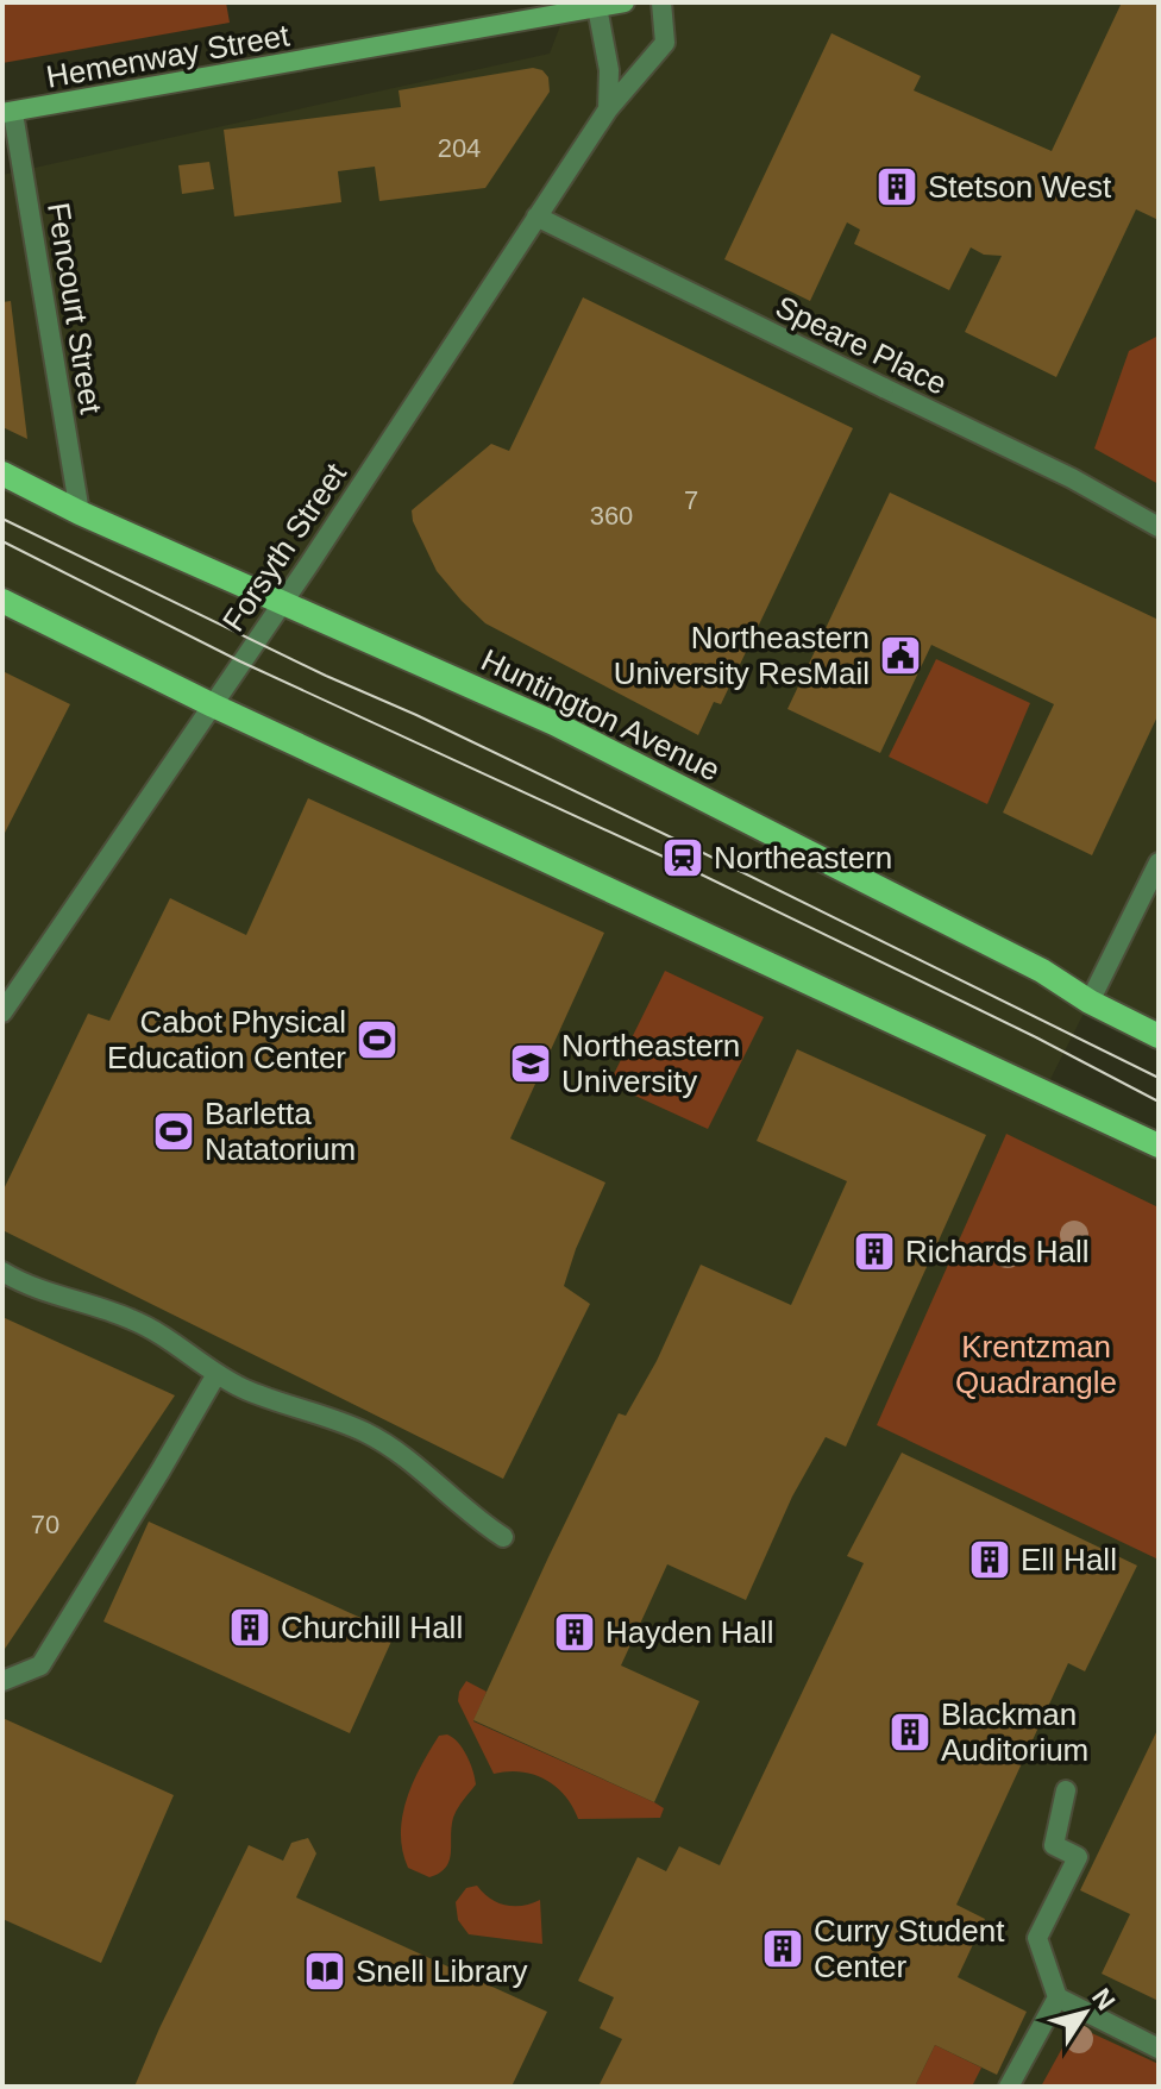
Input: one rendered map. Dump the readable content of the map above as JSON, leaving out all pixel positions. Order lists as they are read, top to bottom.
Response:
{
  "streets": {
    "main road": ["Hemenway Street", "Huntington Avenue"],
    "street": ["Fencourt Street", "Speare Place", "Forsyth Street"]
  },
  "crossings": [
    ["Hemenway Street", "Fencourt Street"],
    ["Fencourt Street", "Huntington Avenue"],
    ["Speare Place", "Forsyth Street"],
    ["Forsyth Street", "Huntington Avenue"]
  ],
  "parks": ["Krentzman Quadrangle"],
  "places": {
    "building": [
      "Stetson West",
      "Richards Hall",
      "Ell Hall",
      "Churchill Hall",
      "Hayden Hall",
      "Blackman Auditorium",
      "Curry Student Center"
    ],
    "public building": ["Northeastern University ResMail"],
    "station": ["Northeastern"],
    "sports": ["Cabot Physical Education Center", "Barletta Natatorium"],
    "school or university": ["Northeastern University"],
    "library": ["Snell Library"]
  },
  "house_numbers": [
    "204",
    "7",
    "360",
    "70"
  ],
  "north": "top right"
}
